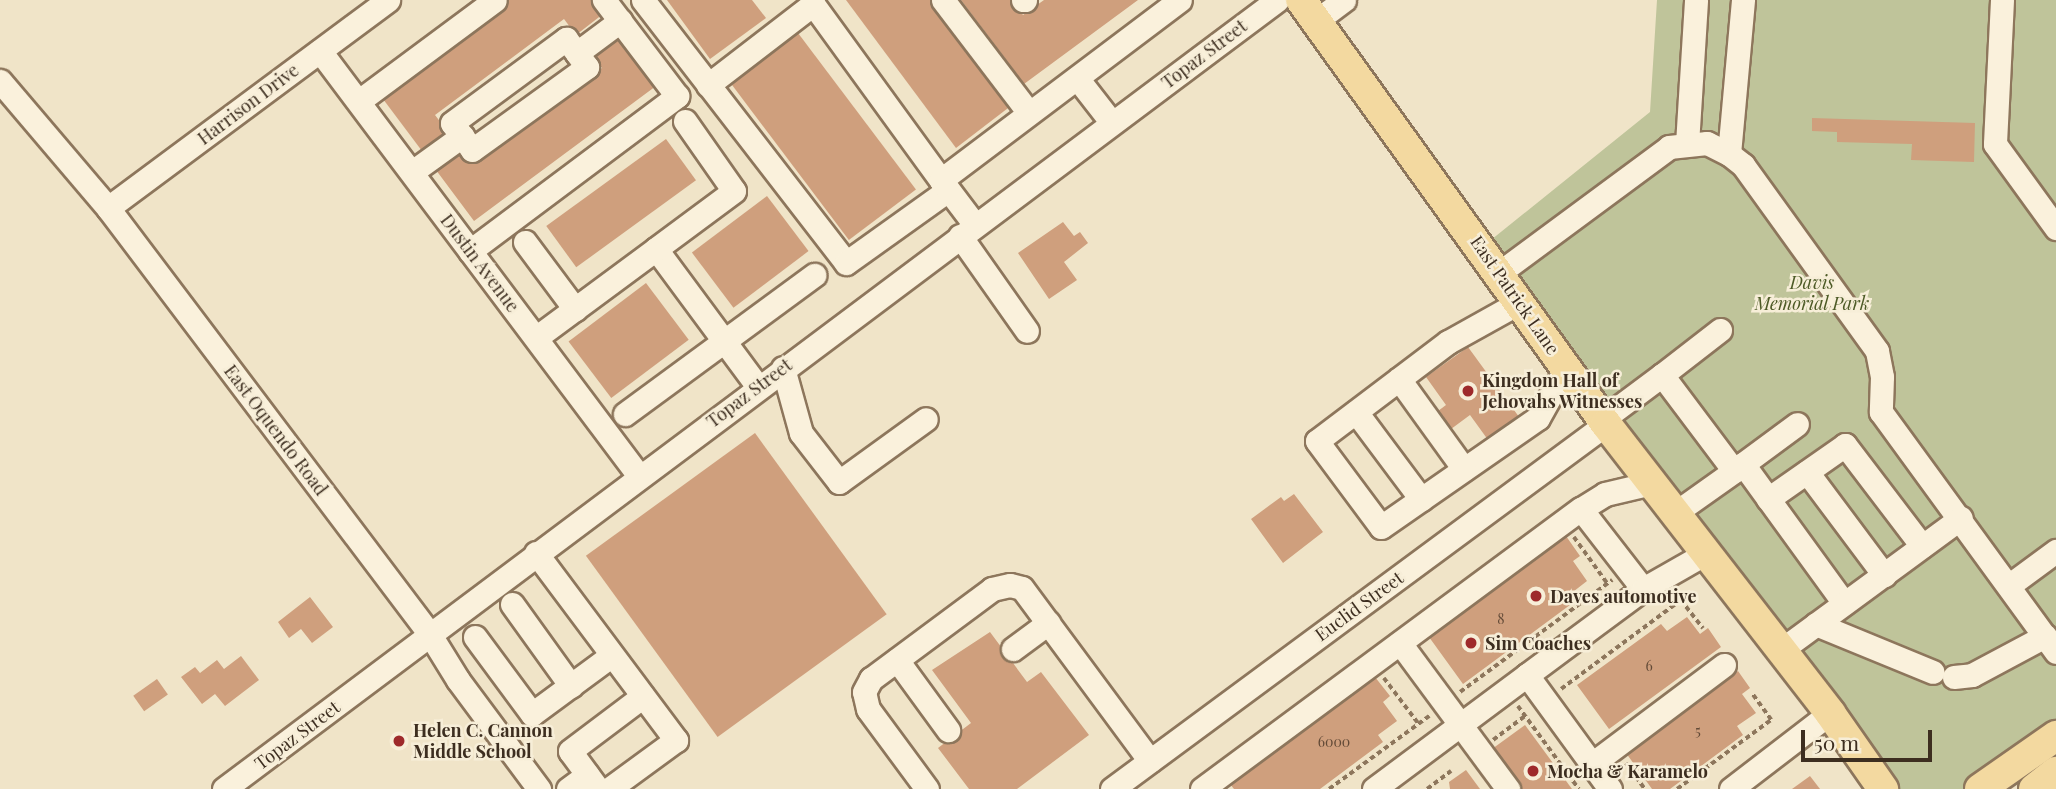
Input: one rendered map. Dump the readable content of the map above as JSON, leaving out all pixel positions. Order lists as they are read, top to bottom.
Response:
{
  "streets": {
    "main road": ["East Patrick Lane"],
    "street": [
      "Topaz Street",
      "Harrison Drive",
      "Dustin Avenue",
      "East Oquendo Road",
      "Euclid Street"
    ]
  },
  "crossings": [
    ["Topaz Street", "Dustin Avenue"],
    ["Topaz Street", "East Oquendo Road"],
    ["Harrison Drive", "Dustin Avenue"],
    ["Harrison Drive", "East Oquendo Road"],
    ["East Patrick Lane", "Euclid Street"]
  ],
  "parks": ["Davis Memorial Park"],
  "places": [
    "Kingdom Hall of Jehovahs Witnesses",
    "Daves automotive",
    "Sim Coaches",
    "Helen C. Cannon Middle School",
    "Mocha & Karamelo"
  ],
  "house_numbers": [
    "8",
    "6",
    "5",
    "6000"
  ],
  "scale_bar": "50 m"
}
